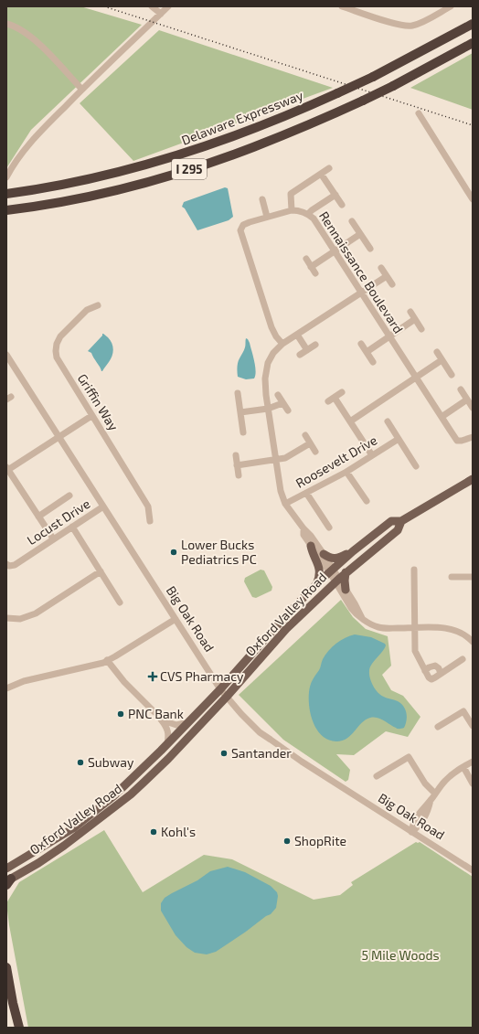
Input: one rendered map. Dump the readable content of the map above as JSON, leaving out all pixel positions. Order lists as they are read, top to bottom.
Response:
{
  "streets": {
    "highway": ["Delaware Expressway", "I 295"],
    "main road": ["Oxford Valley Road"],
    "street": [
      "Rennaissance Boulevard",
      "Griffin Way",
      "Roosevelt Drive",
      "Locust Drive",
      "Big Oak Road"
    ]
  },
  "crossings": [
    ["Locust Drive", "Big Oak Road"],
    ["Oxford Valley Road", "Big Oak Road"]
  ],
  "parks": ["5 Mile Woods"],
  "places": {
    "other": [
      "Lower Bucks Pediatrics PC",
      "PNC Bank",
      "Santander",
      "Subway",
      "Kohl's",
      "ShopRite"
    ],
    "health": ["CVS Pharmacy"]
  }
}
